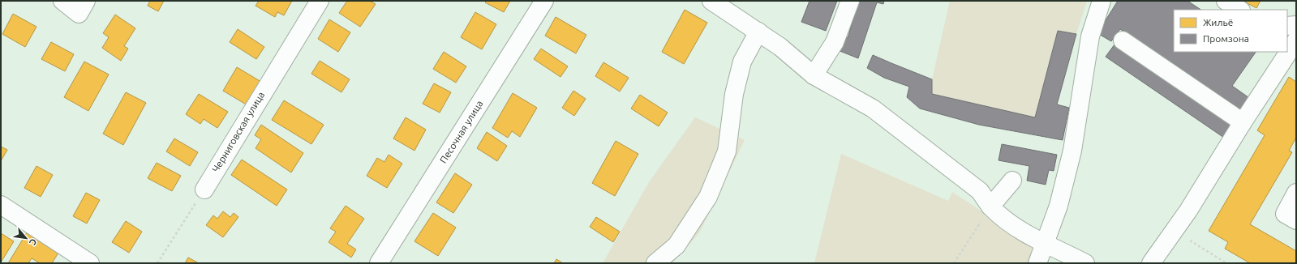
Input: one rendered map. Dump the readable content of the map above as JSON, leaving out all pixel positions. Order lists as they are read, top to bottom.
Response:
{
  "streets": {
    "street": ["Черниговская улица", "Песочная улица"]
  },
  "legend": ["Жильё", "Промзона"],
  "north": "bottom right"
}
